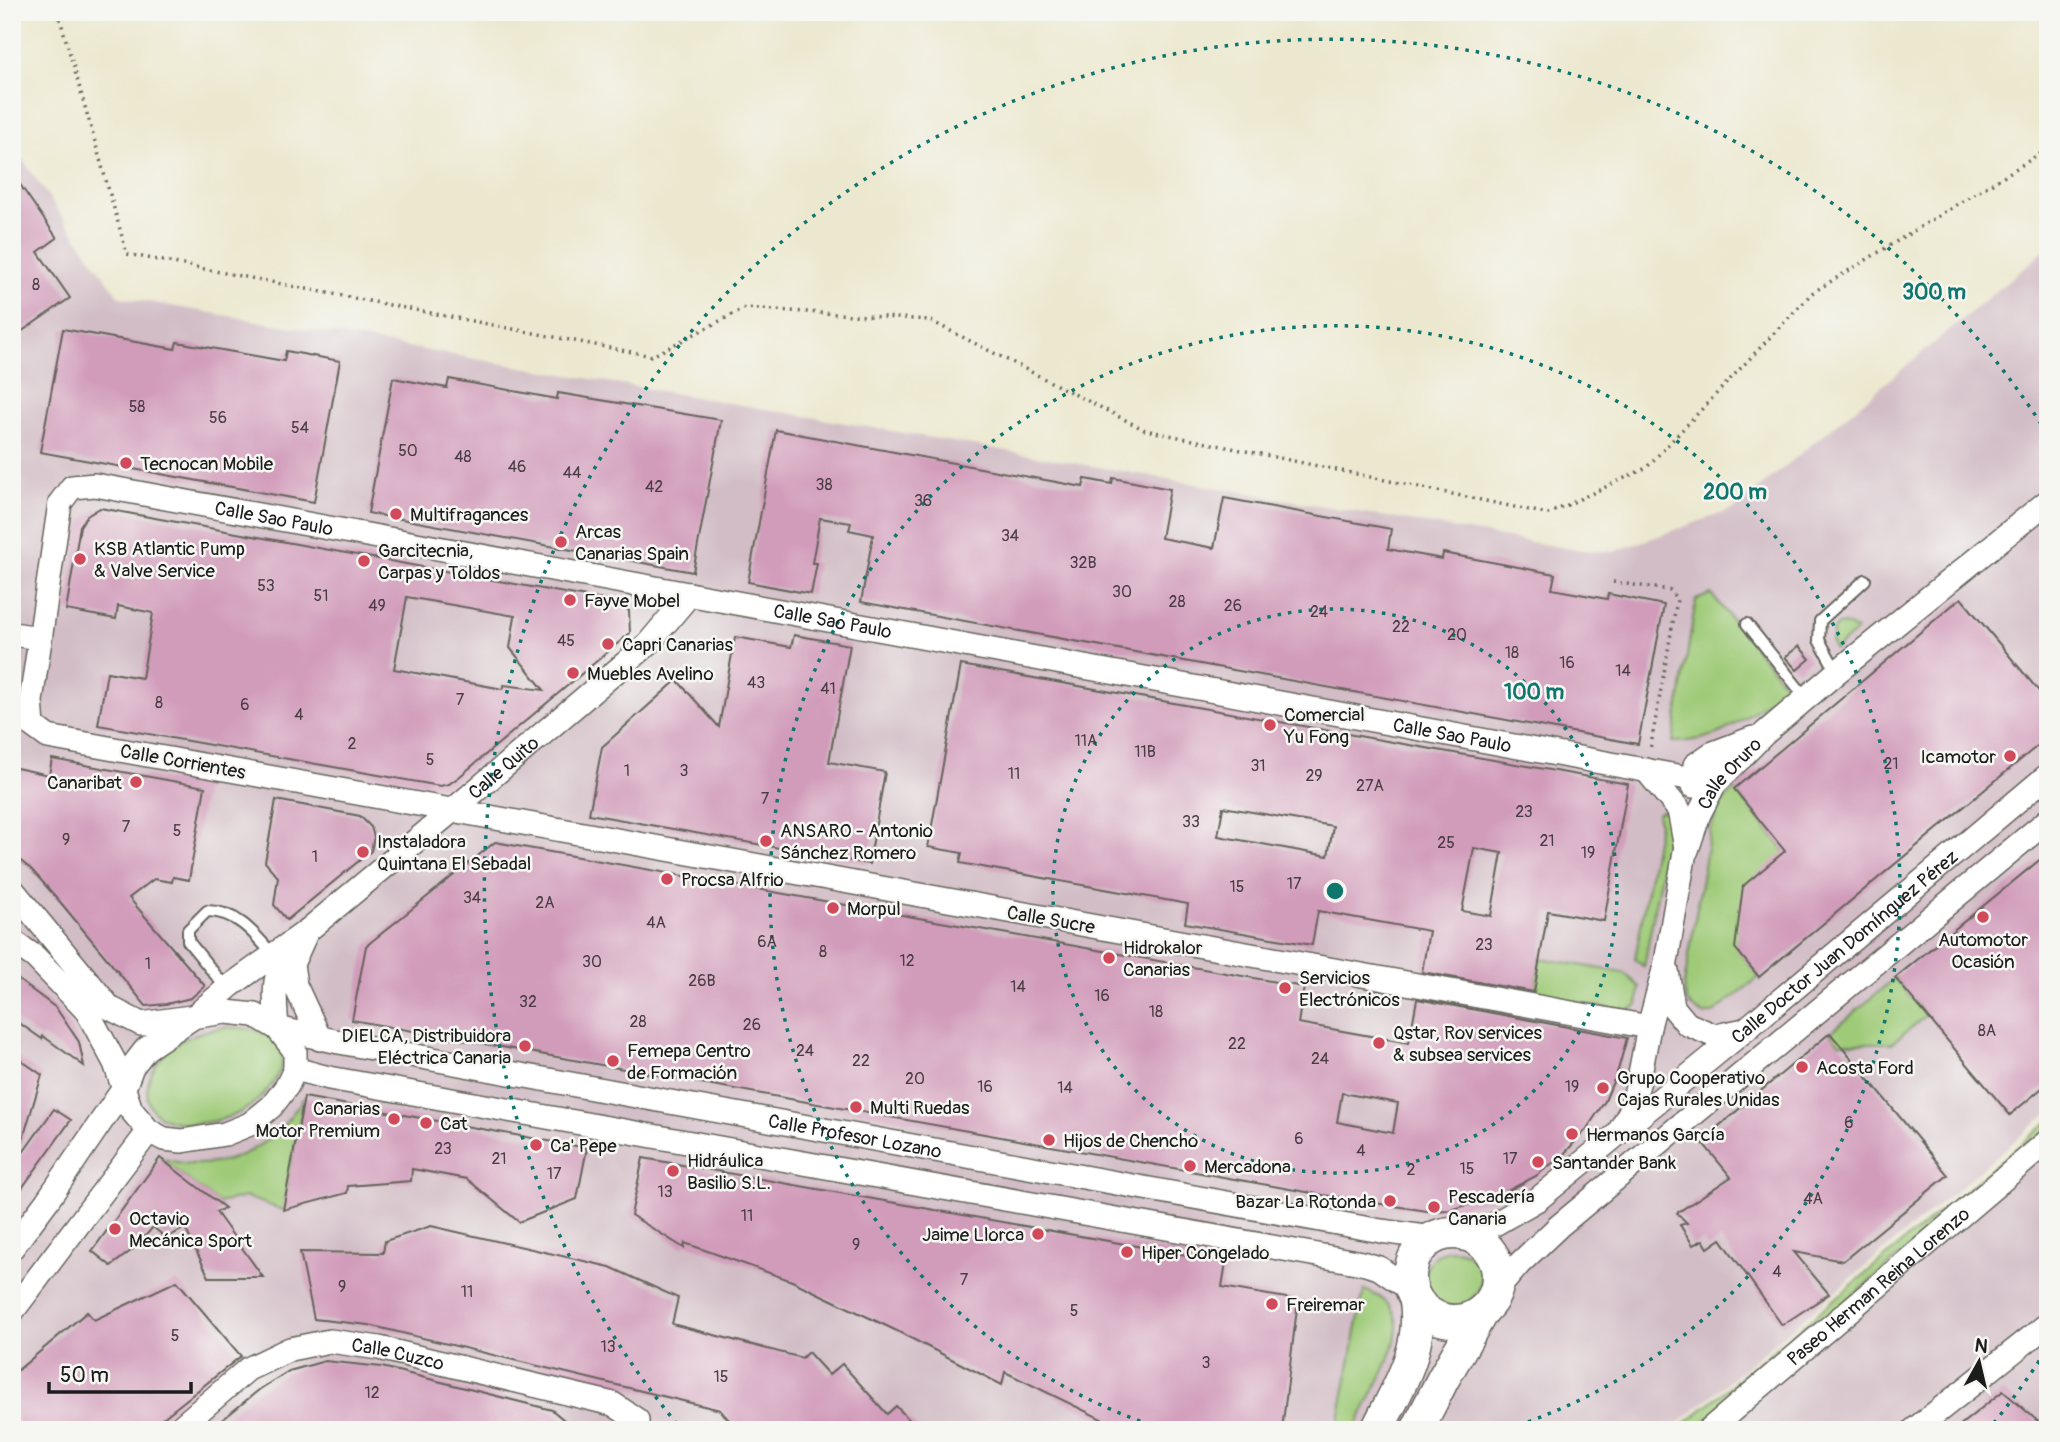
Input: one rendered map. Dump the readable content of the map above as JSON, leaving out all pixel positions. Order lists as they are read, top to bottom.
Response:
{
  "streets": {
    "street": [
      "Calle Sao Paulo",
      "Calle Corrientes",
      "Calle Quito",
      "Calle Oruro",
      "Calle Sucre",
      "Calle Doctor Juan Domínguez Pérez",
      "Calle Profesor Lozano",
      "Paseo Herman Reina Lorenzo",
      "Calle Cuzco"
    ]
  },
  "crossings": [
    ["Calle Sao Paulo", "Calle Corrientes"],
    ["Calle Sao Paulo", "Calle Quito"],
    ["Calle Sao Paulo", "Calle Oruro"],
    ["Calle Corrientes", "Calle Quito"],
    ["Calle Corrientes", "Calle Sucre"],
    ["Calle Quito", "Calle Sucre"],
    ["Calle Quito", "Calle Profesor Lozano"],
    ["Calle Oruro", "Calle Sucre"],
    ["Calle Oruro", "Calle Doctor Juan Domínguez Pérez"],
    ["Calle Doctor Juan Domínguez Pérez", "Calle Profesor Lozano"]
  ],
  "places": [
    "Tecnocan Mobile",
    "Multifragances",
    "Arcas Canarias Spain",
    "KSB Atlantic Pump & Valve Service",
    "Garcitecnia, Carpas y Toldos",
    "Fayve Mobel",
    "Capri Canarias",
    "Muebles Avelino",
    "Comercial Yu Fong",
    "Icamotor",
    "Canaribat",
    "ANSARO - Antonio Sánchez Romero",
    "Instaladora Quintana El Sebadal",
    "Procsa Alfrio",
    "Morpul",
    "Automotor Ocasión",
    "Hidrokalor Canarias",
    "Servicios Electrónicos",
    "Qstar, Rov services & subsea services",
    "DIELCA, Distribuidora Eléctrica Canaria",
    "Femepa Centro de Formación",
    "Acosta Ford",
    "Grupo Cooperativo Cajas Rurales Unidas",
    "Multi Ruedas",
    "Canarias Motor Premium",
    "Cat",
    "Hermanos García",
    "Hijos de Chencho",
    "Ca' Pepe",
    "Santander Bank",
    "Mercadona",
    "Hidráulica Basilio S.L.",
    "Bazar La Rotonda",
    "Pescadería Canaria",
    "Octavio Mecánica Sport",
    "Jaime Llorca",
    "Hiper Congelado",
    "Freiremar"
  ],
  "house_numbers": [
    "8",
    "58",
    "56",
    "54",
    "50",
    "48",
    "46",
    "44",
    "38",
    "42",
    "36",
    "34",
    "32B",
    "53",
    "30",
    "51",
    "28",
    "49",
    "26",
    "24",
    "22",
    "20",
    "45",
    "18",
    "16",
    "14",
    "43",
    "41",
    "7",
    "8",
    "6",
    "4",
    "11A",
    "2",
    "11B",
    "5",
    "21",
    "31",
    "1",
    "3",
    "11",
    "29",
    "27A",
    "7",
    "23",
    "33",
    "7",
    "5",
    "9",
    "21",
    "25",
    "19",
    "1",
    "17",
    "15",
    "34",
    "2A",
    "4A",
    "6A",
    "23",
    "8",
    "12",
    "30",
    "1",
    "26B",
    "14",
    "16",
    "32",
    "18",
    "28",
    "26",
    "8A",
    "22",
    "24",
    "24",
    "22",
    "20",
    "16",
    "19",
    "14",
    "6",
    "6",
    "23",
    "4",
    "21",
    "17",
    "15",
    "2",
    "17",
    "13",
    "4A",
    "11",
    "9",
    "4",
    "7",
    "9",
    "11",
    "5",
    "5",
    "13",
    "3",
    "15",
    "12"
  ],
  "scale_bar": "50 m",
  "north": "top",
  "rings": ["300 m", "200 m", "100 m"]
}
